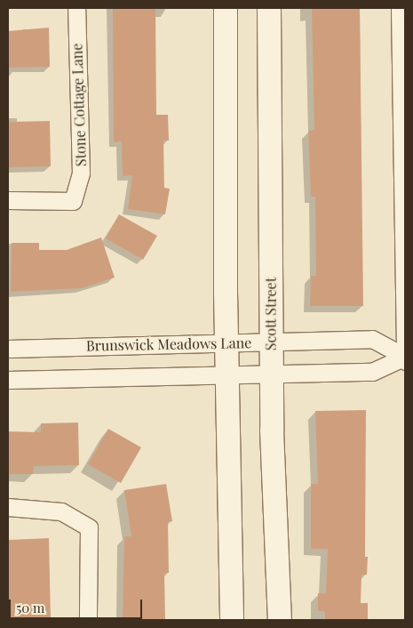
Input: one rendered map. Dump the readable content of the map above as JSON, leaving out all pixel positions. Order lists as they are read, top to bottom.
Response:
{
  "streets": {
    "main road": ["Scott Street"],
    "street": ["Stone Cottage Lane", "Brunswick Meadows Lane"]
  },
  "crossings": [
    ["Scott Street", "Brunswick Meadows Lane"]
  ],
  "scale_bar": "50 m"
}
